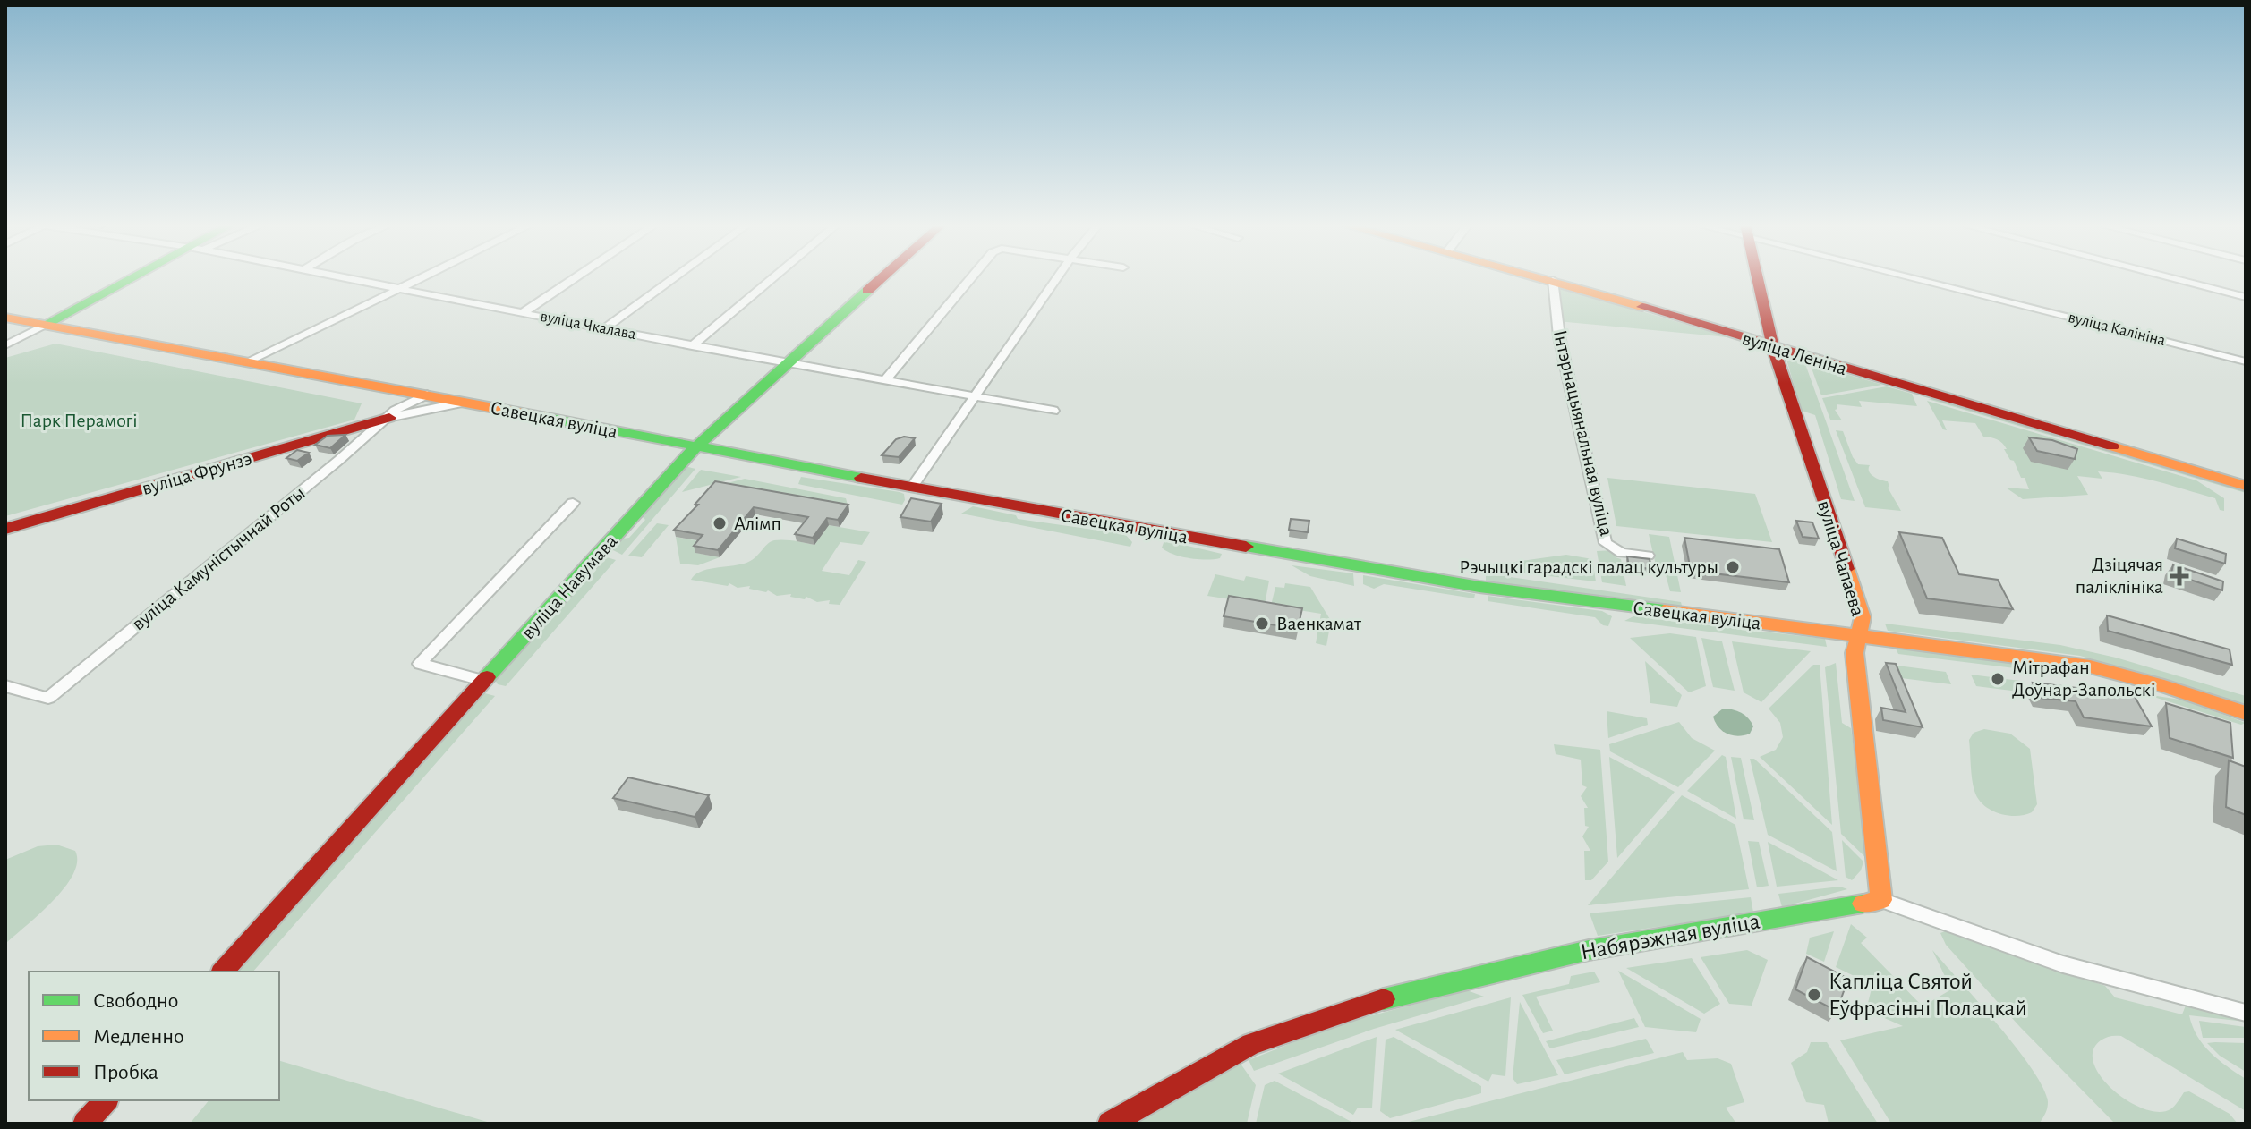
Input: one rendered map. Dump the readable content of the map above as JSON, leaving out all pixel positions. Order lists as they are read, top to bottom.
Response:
{
  "streets": {
    "street": [
      "вуліца Чкалава",
      "вуліца Калініна",
      "вуліца Леніна",
      "Савецкая вуліца",
      "Інтэрнацыянальная вуліца",
      "вуліца Фрунзэ",
      "вуліца Камуністычнай Роты",
      "вуліца Чапаева",
      "вуліца Навумава",
      "Набярэжная вуліца"
    ]
  },
  "crossings": [
    ["вуліца Чкалава", "вуліца Навумава"],
    ["вуліца Леніна", "Інтэрнацыянальная вуліца"],
    ["вуліца Леніна", "вуліца Чапаева"],
    ["Савецкая вуліца", "вуліца Фрунзэ"],
    ["Савецкая вуліца", "вуліца Чапаева"],
    ["Савецкая вуліца", "вуліца Навумава"],
    ["вуліца Фрунзэ", "вуліца Камуністычнай Роты"],
    ["вуліца Чапаева", "Набярэжная вуліца"]
  ],
  "parks": ["Парк Перамогі"],
  "places": {
    "other": [
      "Алімп",
      "Рэчыцкі гарадскі палац культуры",
      "Ваенкамат",
      "Мітрафан Доўнар-Запольскі",
      "Капліца Святой Еўфрасінні Полацкай"
    ],
    "health": ["Дзіцячая паліклініка"]
  },
  "legend": ["Свободно", "Медленно", "Пробка"]
}
